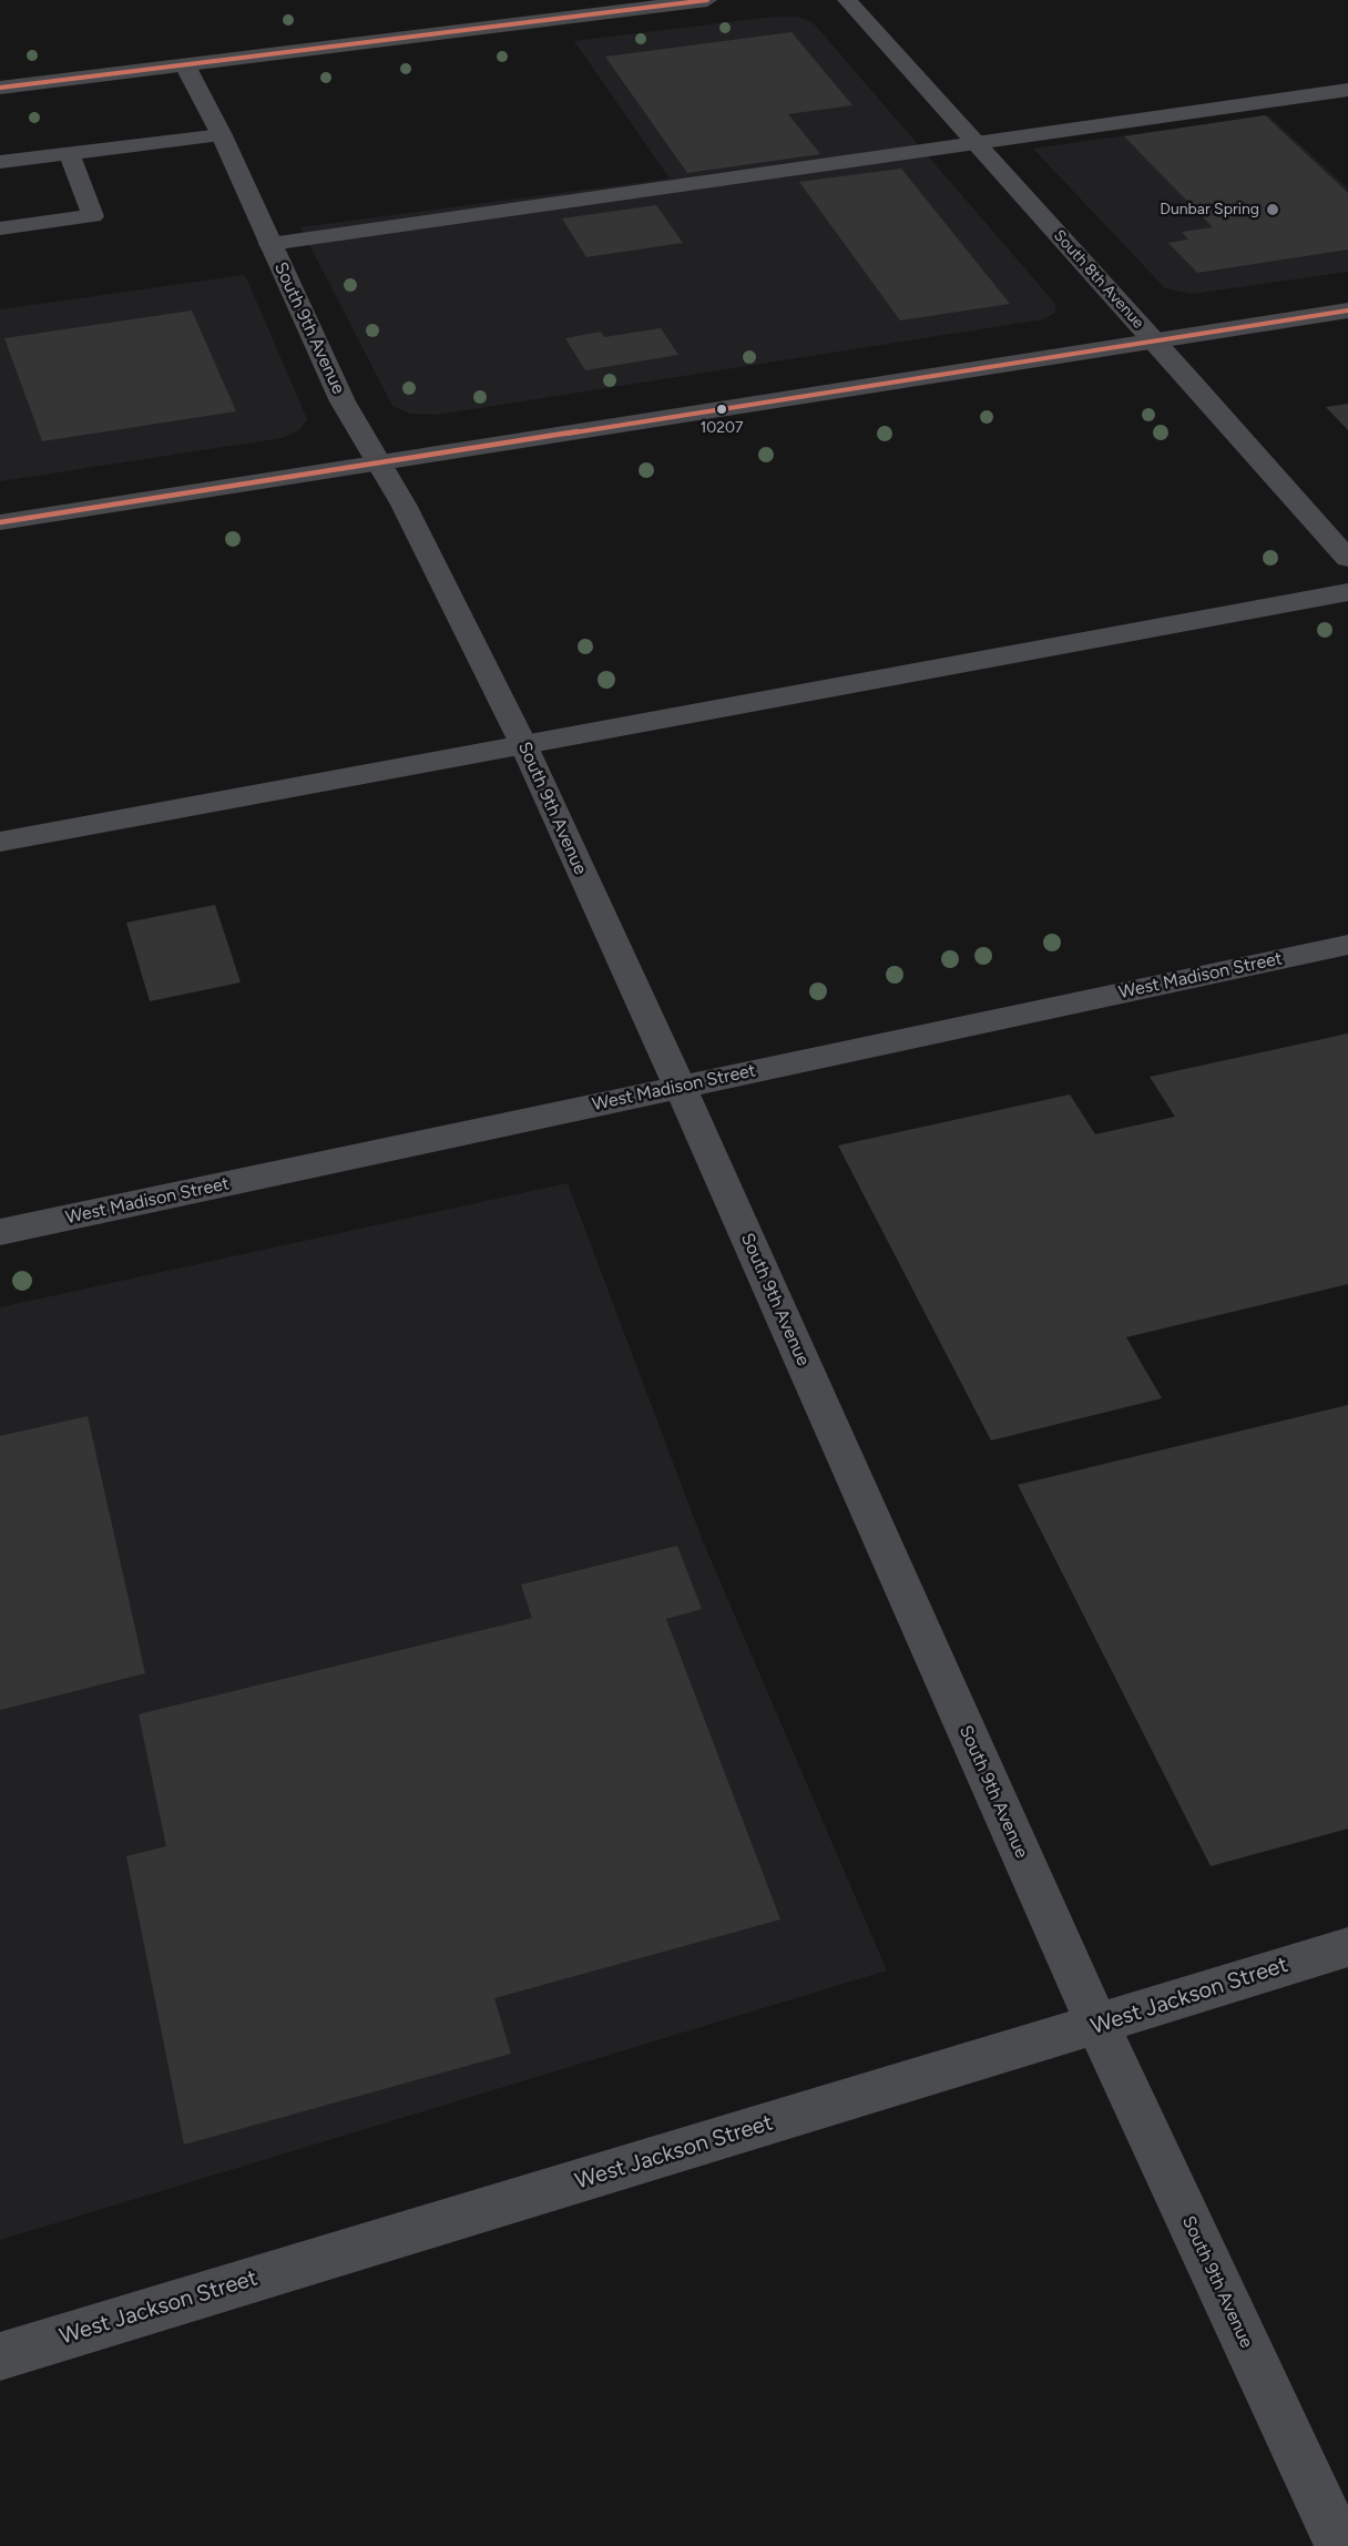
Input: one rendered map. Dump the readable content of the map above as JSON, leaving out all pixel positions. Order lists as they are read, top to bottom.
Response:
{
  "streets": {
    "street": [
      "South 8th Avenue",
      "South 9th Avenue",
      "West Madison Street",
      "West Jackson Street"
    ]
  },
  "crossings": [
    ["South 9th Avenue", "West Madison Street"],
    ["South 9th Avenue", "West Jackson Street"]
  ],
  "places": ["Dunbar Spring", "10207"]
}
